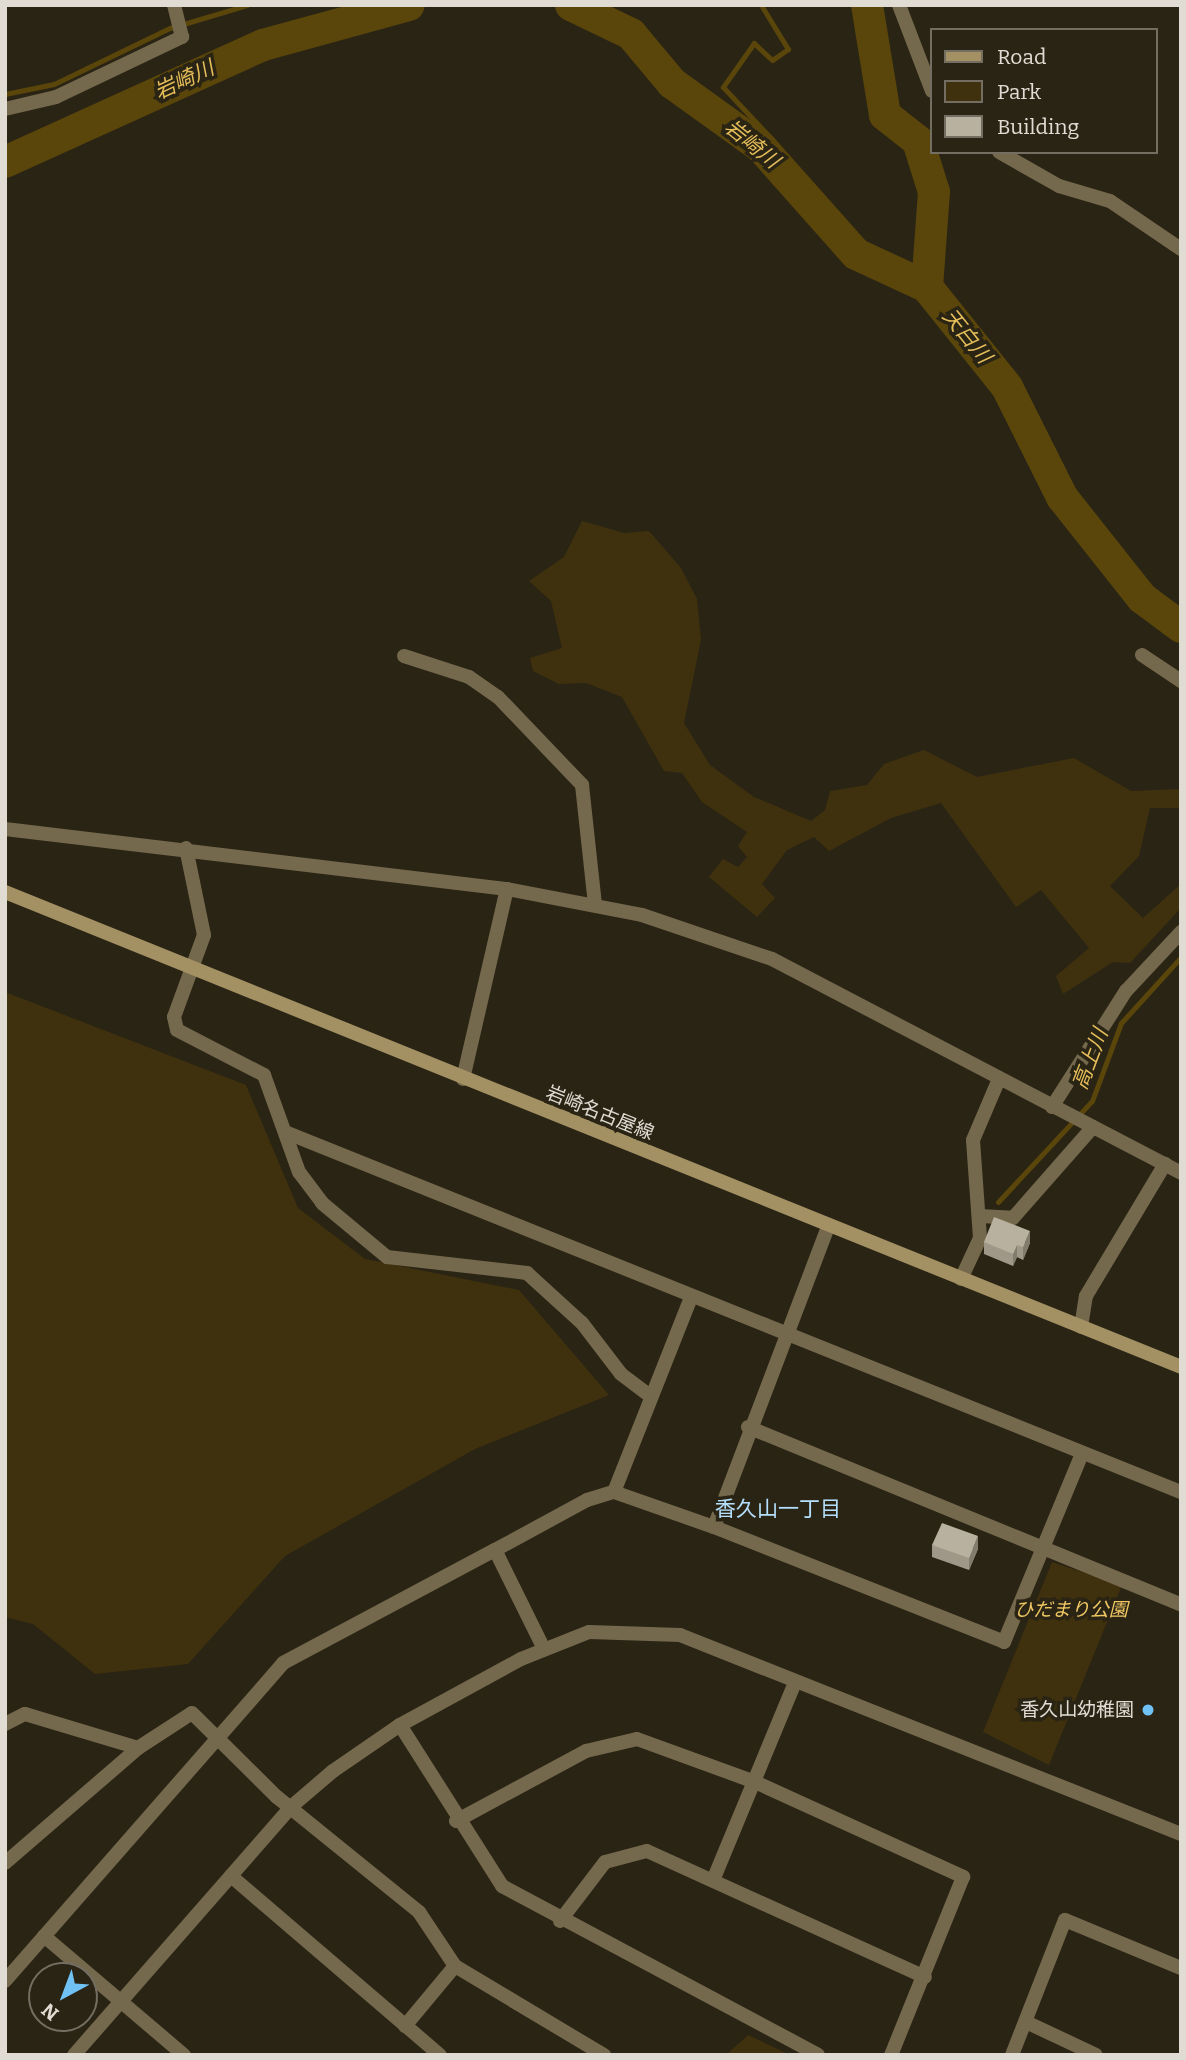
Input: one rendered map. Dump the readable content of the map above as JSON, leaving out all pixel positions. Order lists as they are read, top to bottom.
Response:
{
  "streets": {
    "main road": ["岩崎名古屋線"]
  },
  "districts": ["香久山一丁目"],
  "water": ["岩崎川", "天白川", "高上川"],
  "parks": ["ひだまり公園"],
  "places": ["香久山幼稚園"],
  "legend": ["Road", "Park", "Building"],
  "north": "bottom left"
}
